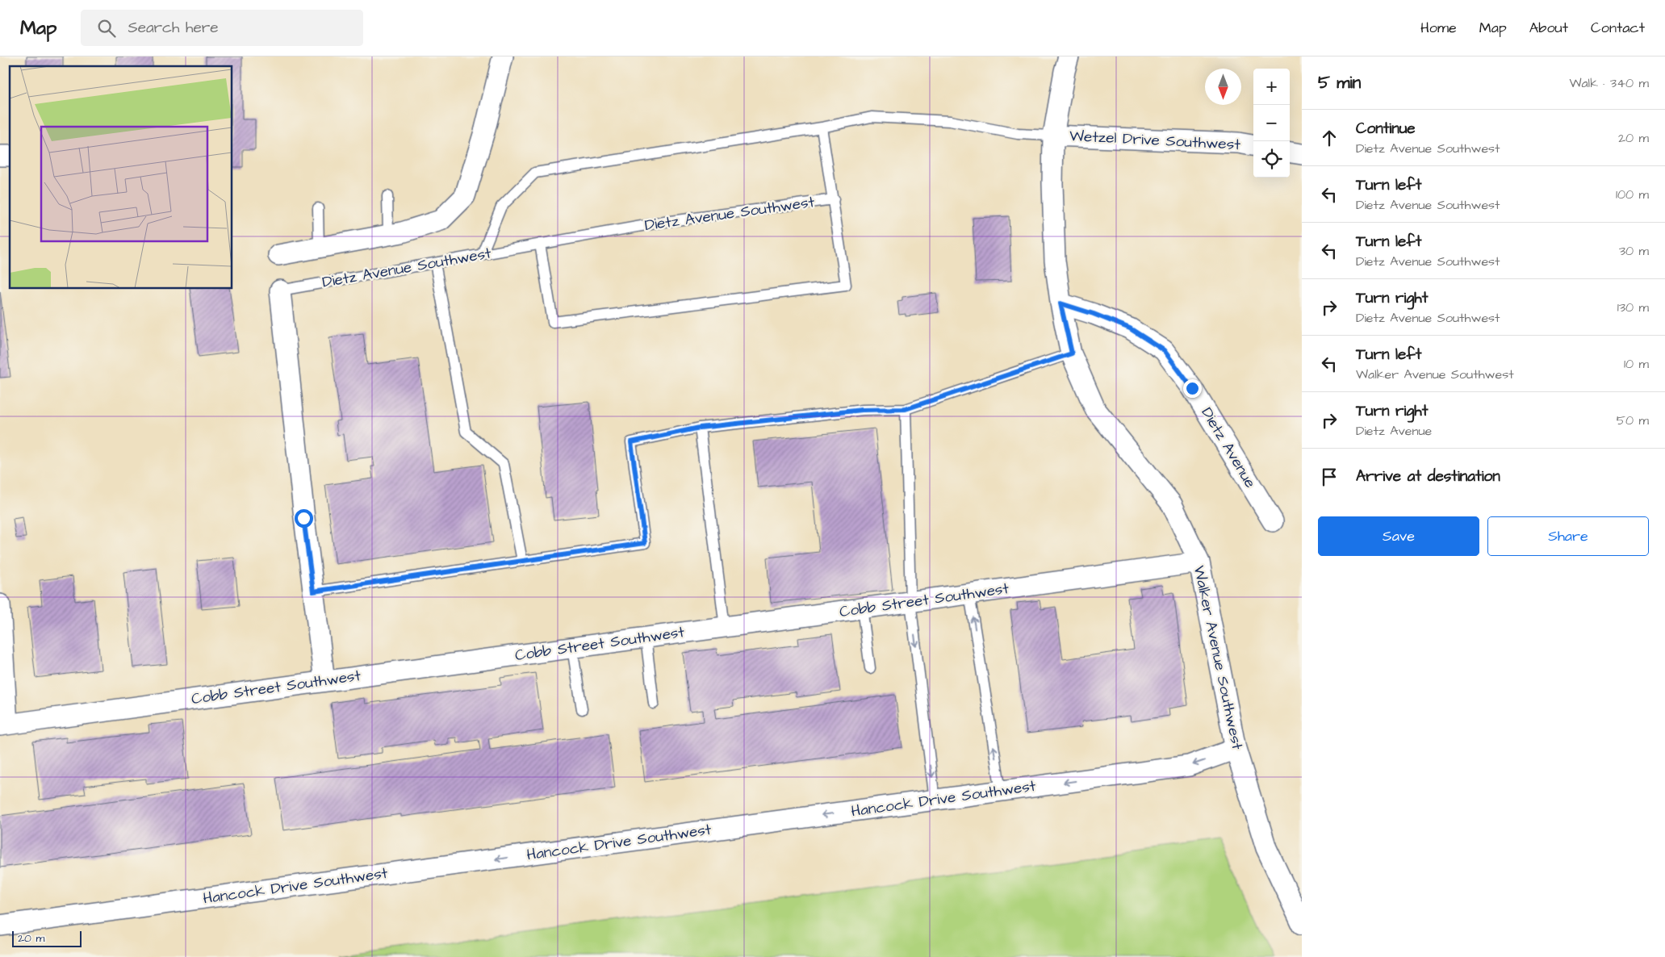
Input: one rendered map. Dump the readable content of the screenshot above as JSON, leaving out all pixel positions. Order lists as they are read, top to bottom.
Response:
{
  "streets": {
    "street": [
      "Wetzel Drive Southwest",
      "Dietz Avenue Southwest",
      "Dietz Avenue",
      "Cobb Street Southwest",
      "Walker Avenue Southwest",
      "Hancock Drive Southwest"
    ]
  },
  "crossings": [
    ["Wetzel Drive Southwest", "Walker Avenue Southwest"],
    ["Dietz Avenue Southwest", "Cobb Street Southwest"],
    ["Dietz Avenue", "Walker Avenue Southwest"],
    ["Cobb Street Southwest", "Walker Avenue Southwest"],
    ["Walker Avenue Southwest", "Hancock Drive Southwest"]
  ],
  "one_way": ["Hancock Drive Southwest"],
  "scale_bar": "20 m",
  "north": "bottom",
  "page": {
    "header": "Map",
    "search": "Search here",
    "nav": [
      "Home",
      "Map",
      "About",
      "Contact"
    ],
    "heading": ["5 min", "Walk · 340 m"],
    "map_buttons": ["+", "−"],
    "list": [
      ["Continue", "Dietz Avenue Southwest", "20 m"],
      ["Turn left", "Dietz Avenue Southwest", "100 m"],
      ["Turn left", "Dietz Avenue Southwest", "30 m"],
      ["Turn right", "Dietz Avenue Southwest", "130 m"],
      ["Turn left", "Walker Avenue Southwest", "10 m"],
      ["Turn right", "Dietz Avenue", "50 m"],
      "Arrive at destination"
    ],
    "buttons": ["Save", "Share"],
    "scale": "20 m"
  }
}
